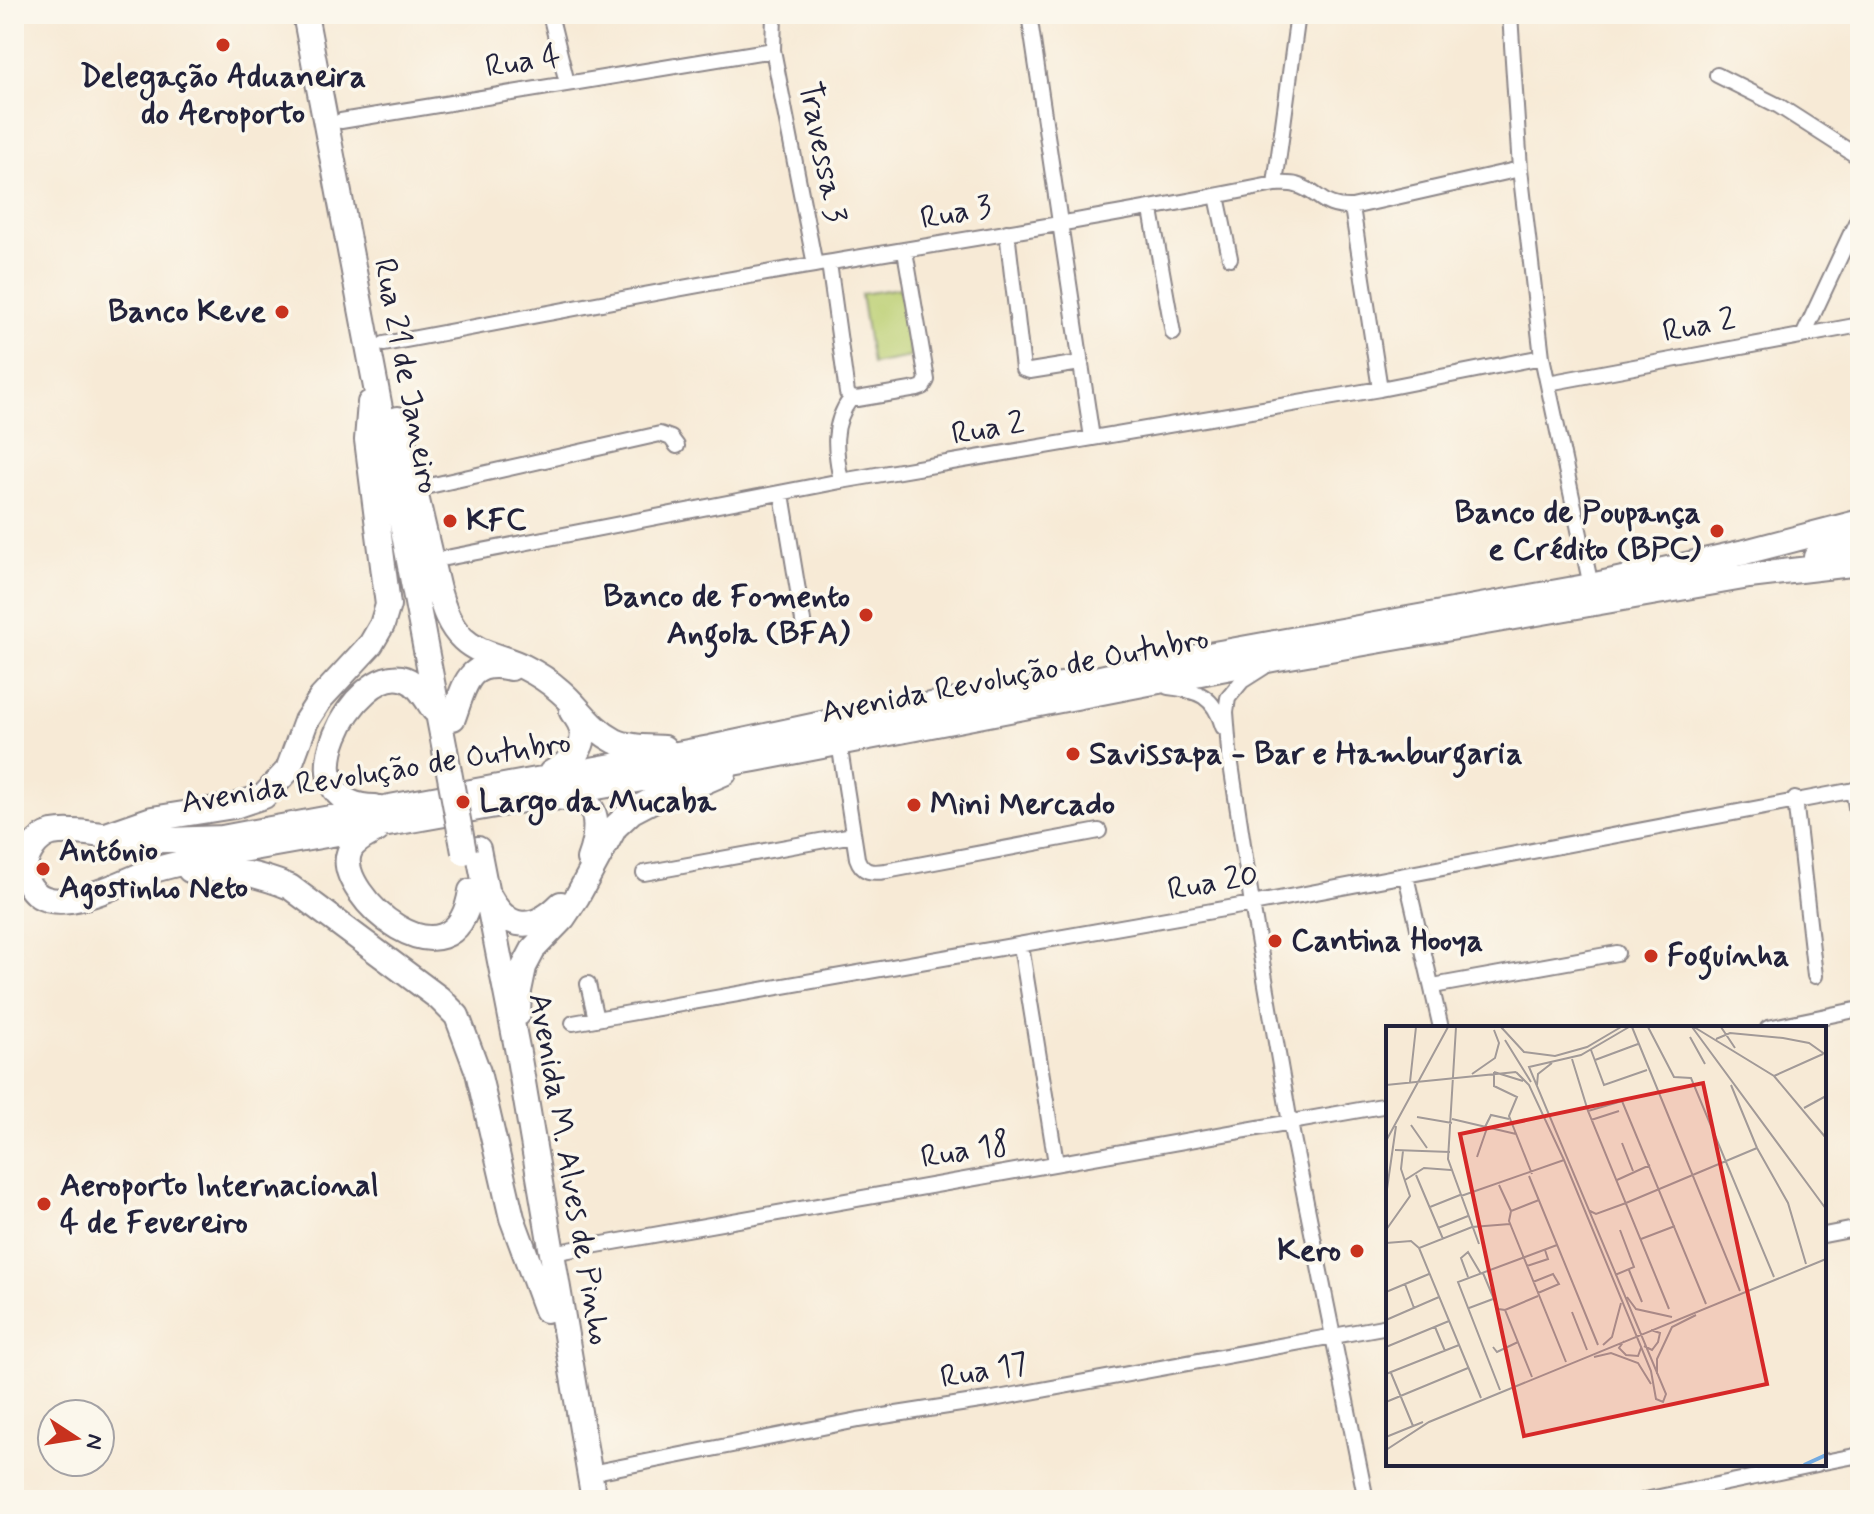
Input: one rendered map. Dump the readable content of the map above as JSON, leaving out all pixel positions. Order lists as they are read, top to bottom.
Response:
{
  "streets": {
    "main road": ["Rua 21 de Janeiro", "Avenida Revolução de Outubro", "Avenida M. Alves de Pinho"],
    "street": [
      "Rua 4",
      "Travessa 3",
      "Rua 3",
      "Rua 2",
      "Rua 20",
      "Rua 18",
      "Rua 17"
    ]
  },
  "crossings": [
    ["Rua 4", "Travessa 3"],
    ["Rua 4", "Rua 21 de Janeiro"],
    ["Travessa 3", "Rua 3"],
    ["Rua 3", "Rua 21 de Janeiro"],
    ["Rua 21 de Janeiro", "Avenida M. Alves de Pinho"],
    ["Rua 18", "Avenida M. Alves de Pinho"],
    ["Avenida M. Alves de Pinho", "Rua 17"]
  ],
  "places": [
    "Delegação Aduaneira do Aeroporto",
    "Banco Keve",
    "KFC",
    "Banco de Poupança e Crédito (BPC)",
    "Banco de Fomento Angola (BFA)",
    "Savissapa - Bar e Hamburgaria",
    "Largo da Mucaba",
    "Mini Mercado",
    "António Agostinho Neto",
    "Cantina Hooya",
    "Foguinha",
    "Aeroporto Internacional 4 de Fevereiro",
    "Kero"
  ],
  "north": "right"
}
